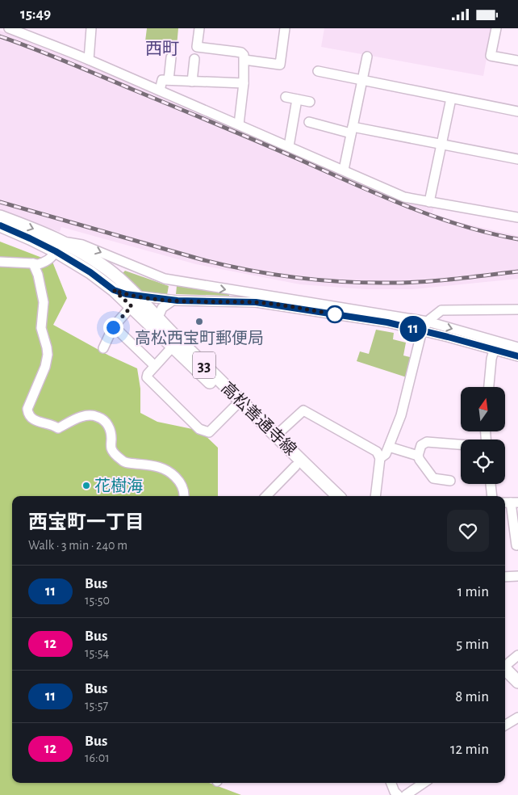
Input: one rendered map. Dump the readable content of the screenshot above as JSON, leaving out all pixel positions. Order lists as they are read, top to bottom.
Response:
{
  "streets": {
    "main road": ["33", "高松善通寺線"]
  },
  "districts": ["西町"],
  "places": ["高松西宝町郵便局", "花樹海"],
  "lines": ["bus line 11"],
  "north": "top",
  "page": {
    "status": "15:49",
    "on_map": "11",
    "heading": ["西宝町一丁目", "Walk · 3 min · 240 m"],
    "list": [
      {
        "mark": "11",
        "name": "Bus",
        "note": "15:50",
        "value": "1 min"
      },
      {
        "mark": "12",
        "name": "Bus",
        "note": "15:54",
        "value": "5 min"
      },
      {
        "mark": "11",
        "name": "Bus",
        "note": "15:57",
        "value": "8 min"
      },
      {
        "mark": "12",
        "name": "Bus",
        "note": "16:01",
        "value": "12 min"
      }
    ]
  }
}
